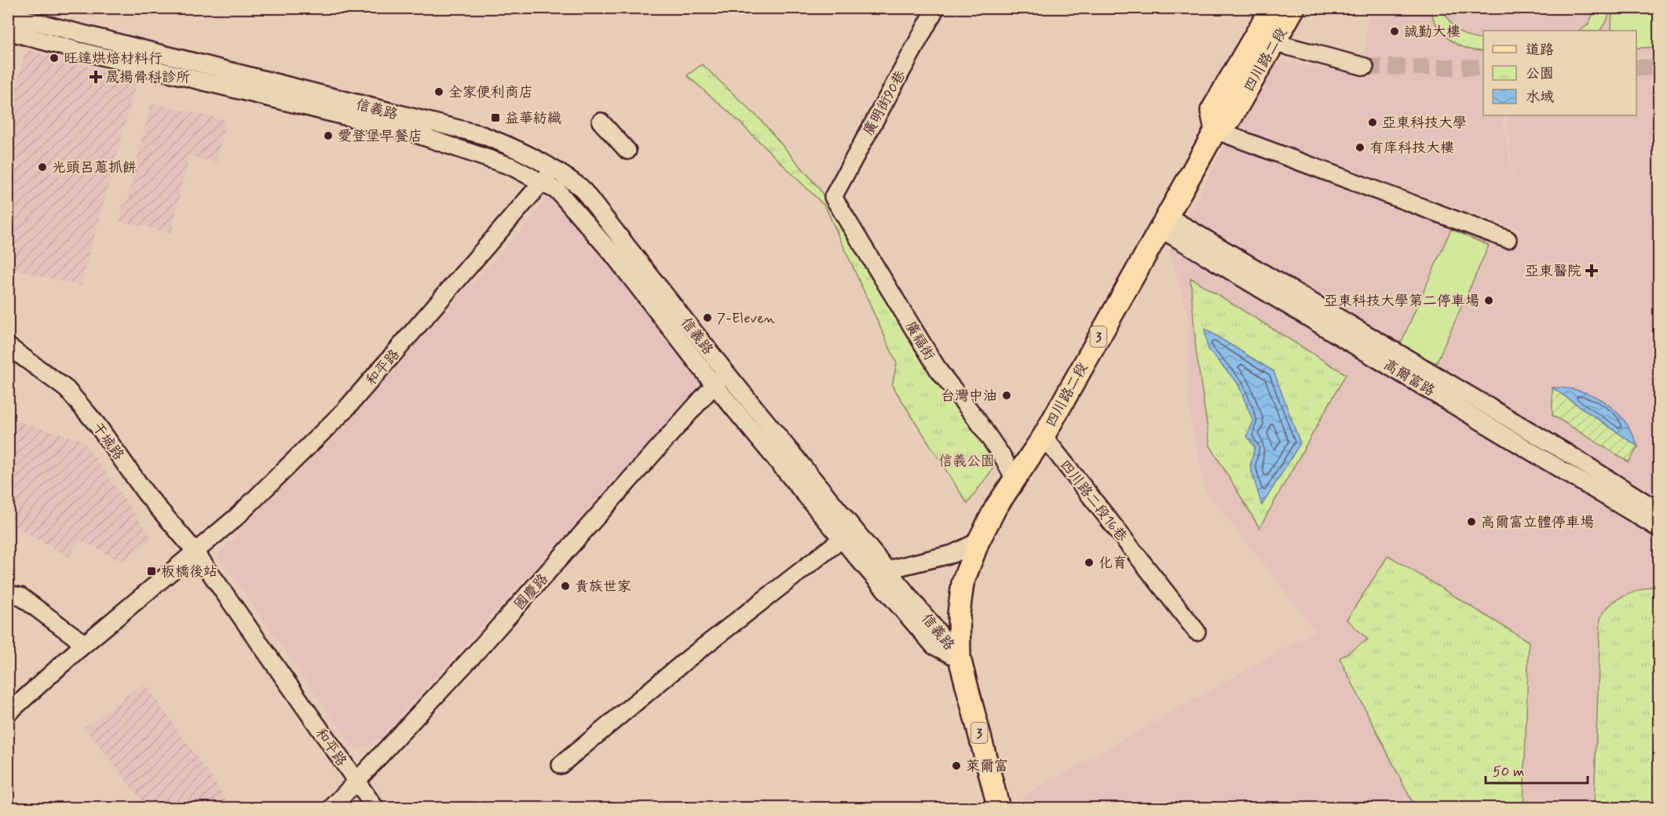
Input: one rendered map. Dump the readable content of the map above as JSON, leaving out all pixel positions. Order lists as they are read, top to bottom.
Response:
{
  "streets": {
    "main road": ["四川路二段", "3"],
    "street": [
      "廣明街90巷",
      "信義路",
      "廣福街",
      "和平路",
      "高爾富路",
      "干城路",
      "四川路二段16巷",
      "國慶路"
    ]
  },
  "crossings": [
    ["四川路二段", "信義路"],
    ["四川路二段", "3"],
    ["四川路二段", "廣福街"],
    ["四川路二段", "高爾富路"],
    ["四川路二段", "四川路二段16巷"],
    ["廣明街90巷", "廣福街"],
    ["信義路", "3"],
    ["信義路", "和平路"],
    ["信義路", "國慶路"],
    ["和平路", "干城路"],
    ["和平路", "國慶路"]
  ],
  "parks": ["信義公園"],
  "places": {
    "other": [
      "誠勤大樓",
      "旺達烘焙材料行",
      "全家便利商店",
      "亞東科技大學",
      "愛登堡早餐店",
      "有庠科技大樓",
      "光頭呂蔥抓餅",
      "亞東科技大學第二停車場",
      "7-Eleven",
      "台灣中油",
      "高爾富立體停車場",
      "化育",
      "貴族世家",
      "萊爾富"
    ],
    "health": ["晟揚骨科診所", "亞東醫院"],
    "transit": ["益華紡織", "板橋後站"]
  },
  "legend": ["道路", "公園", "水域"],
  "scale_bar": "50 m"
}
